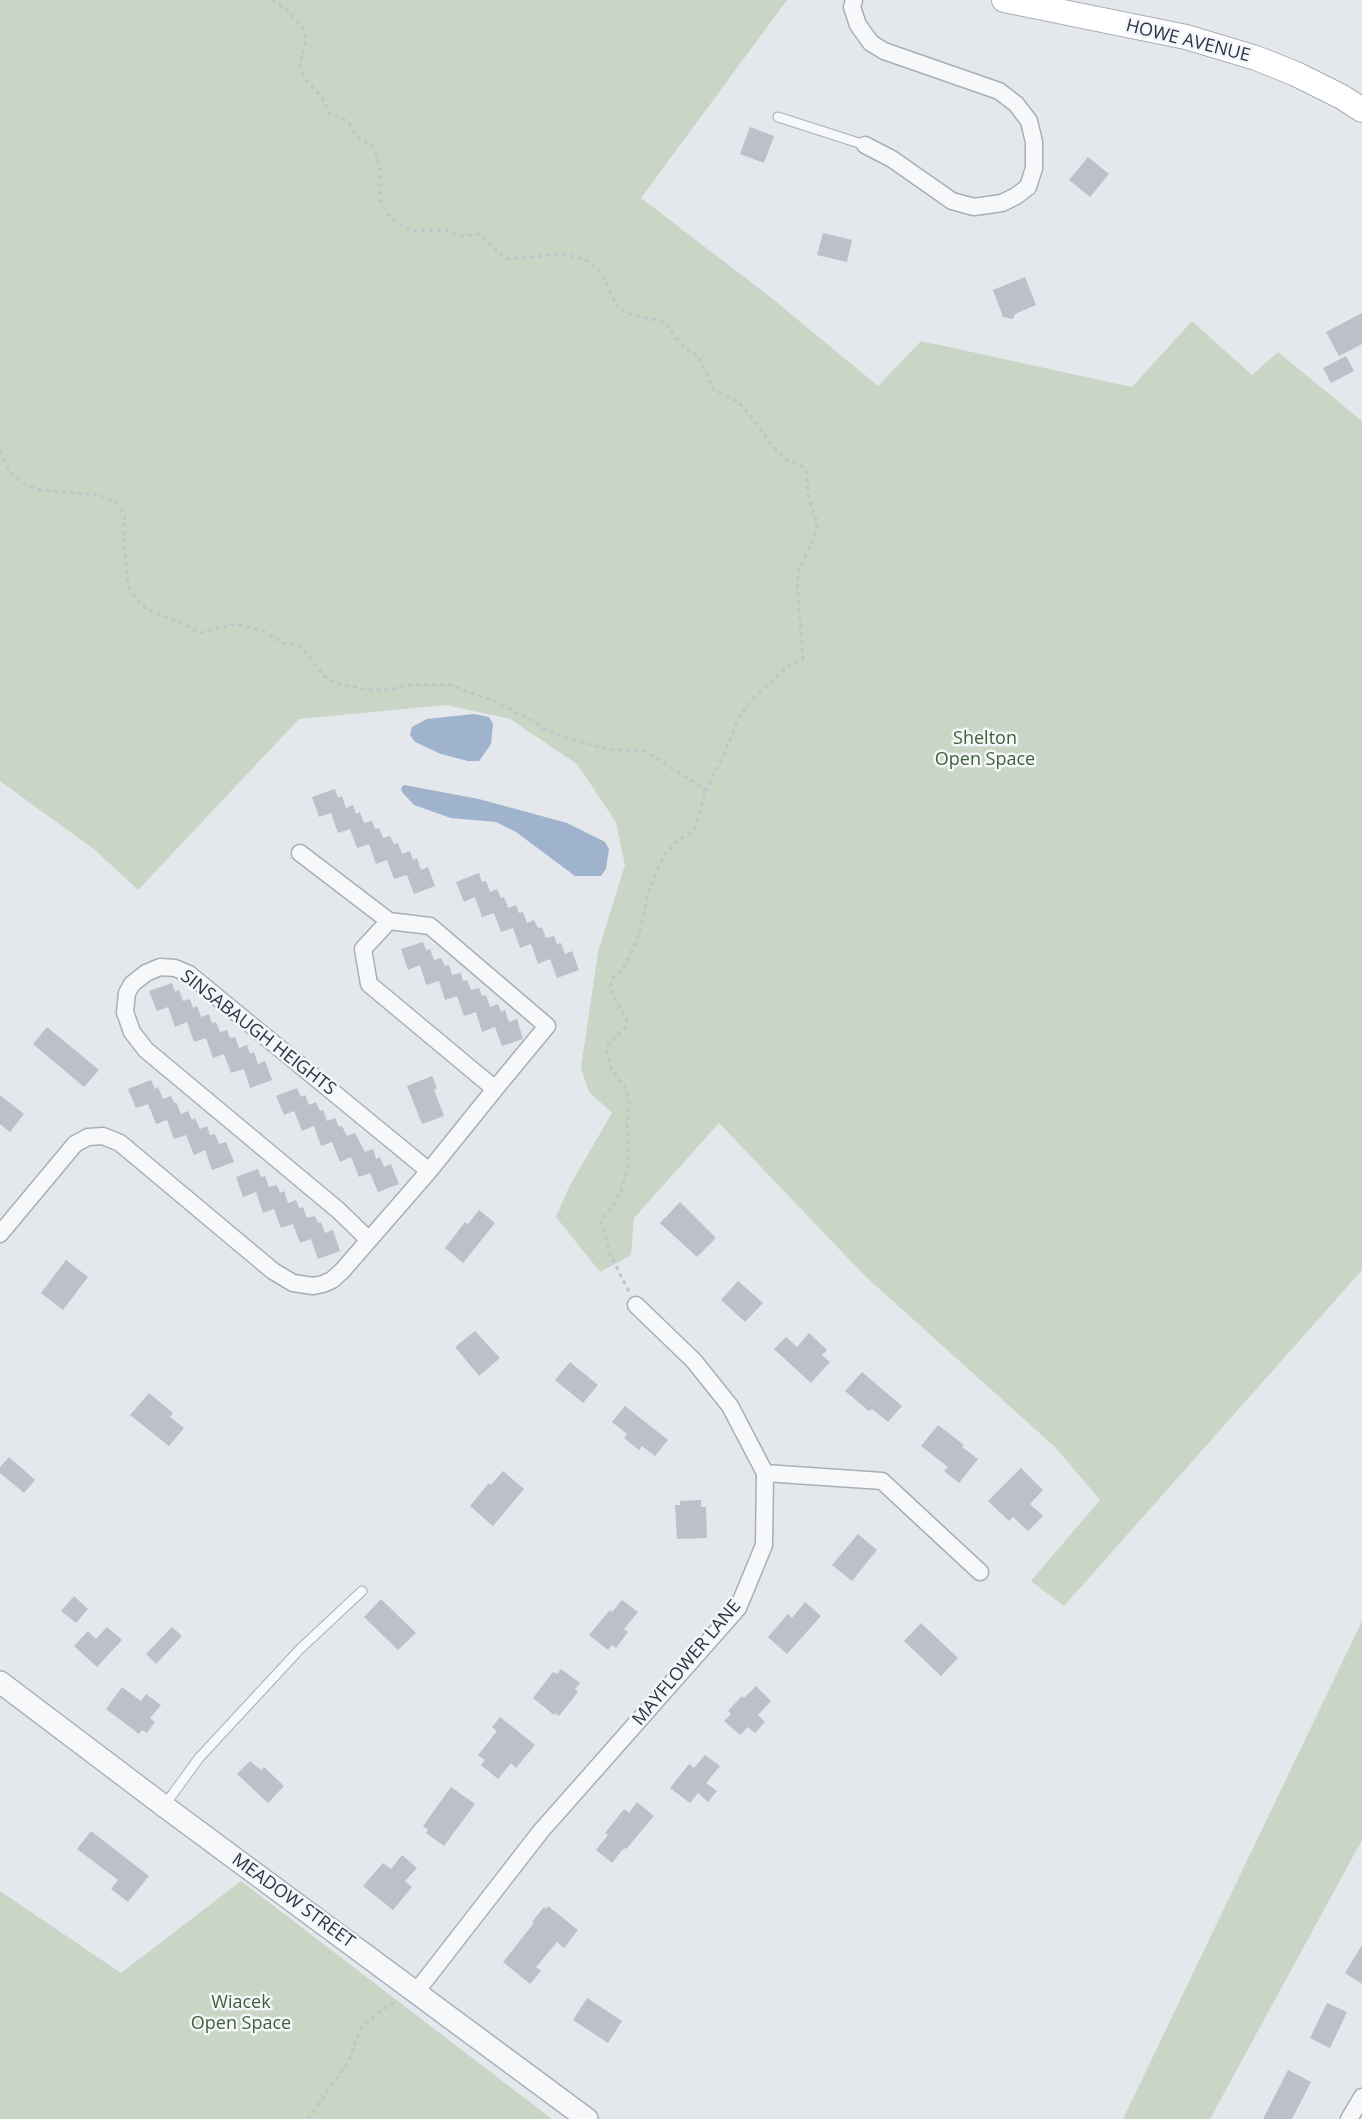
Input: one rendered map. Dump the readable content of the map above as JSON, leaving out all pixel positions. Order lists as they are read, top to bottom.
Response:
{
  "streets": {
    "main road": ["HOWE AVENUE"],
    "street": ["SINSABAUGH HEIGHTS", "MAYFLOWER LANE", "MEADOW STREET"]
  },
  "crossings": [
    ["MAYFLOWER LANE", "MEADOW STREET"]
  ],
  "parks": ["Shelton Open Space", "Wiacek Open Space"]
}
